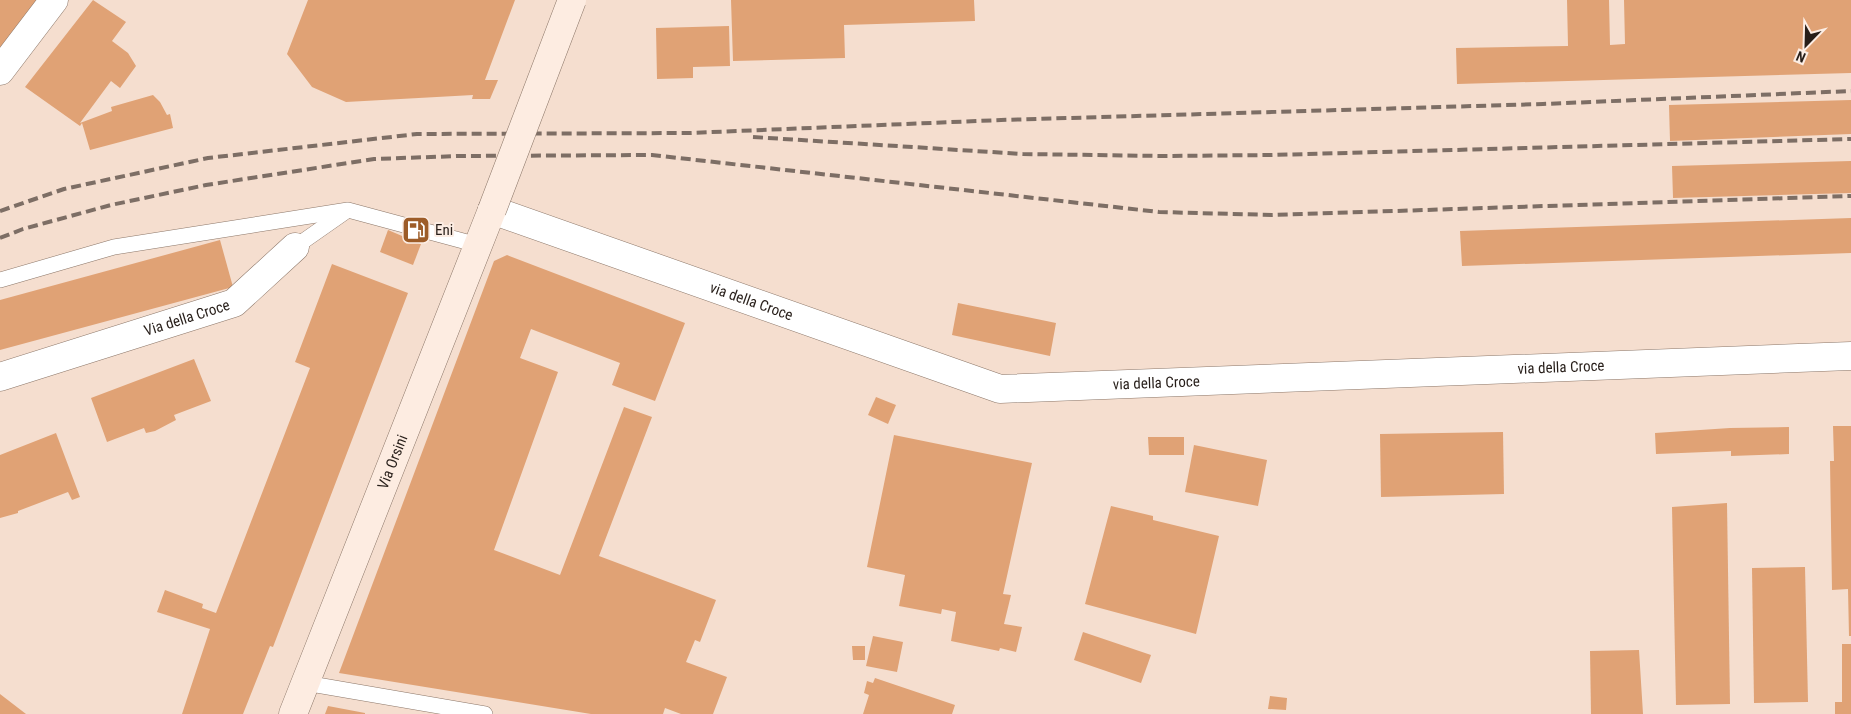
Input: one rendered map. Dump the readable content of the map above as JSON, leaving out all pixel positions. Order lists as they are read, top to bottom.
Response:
{
  "streets": {
    "main road": ["Via Orsini"],
    "street": ["via della Croce", "Via della Croce"]
  },
  "crossings": [
    ["via della Croce", "Via Orsini"]
  ],
  "places": {
    "fuel station": ["Eni"]
  },
  "north": "bottom left"
}
